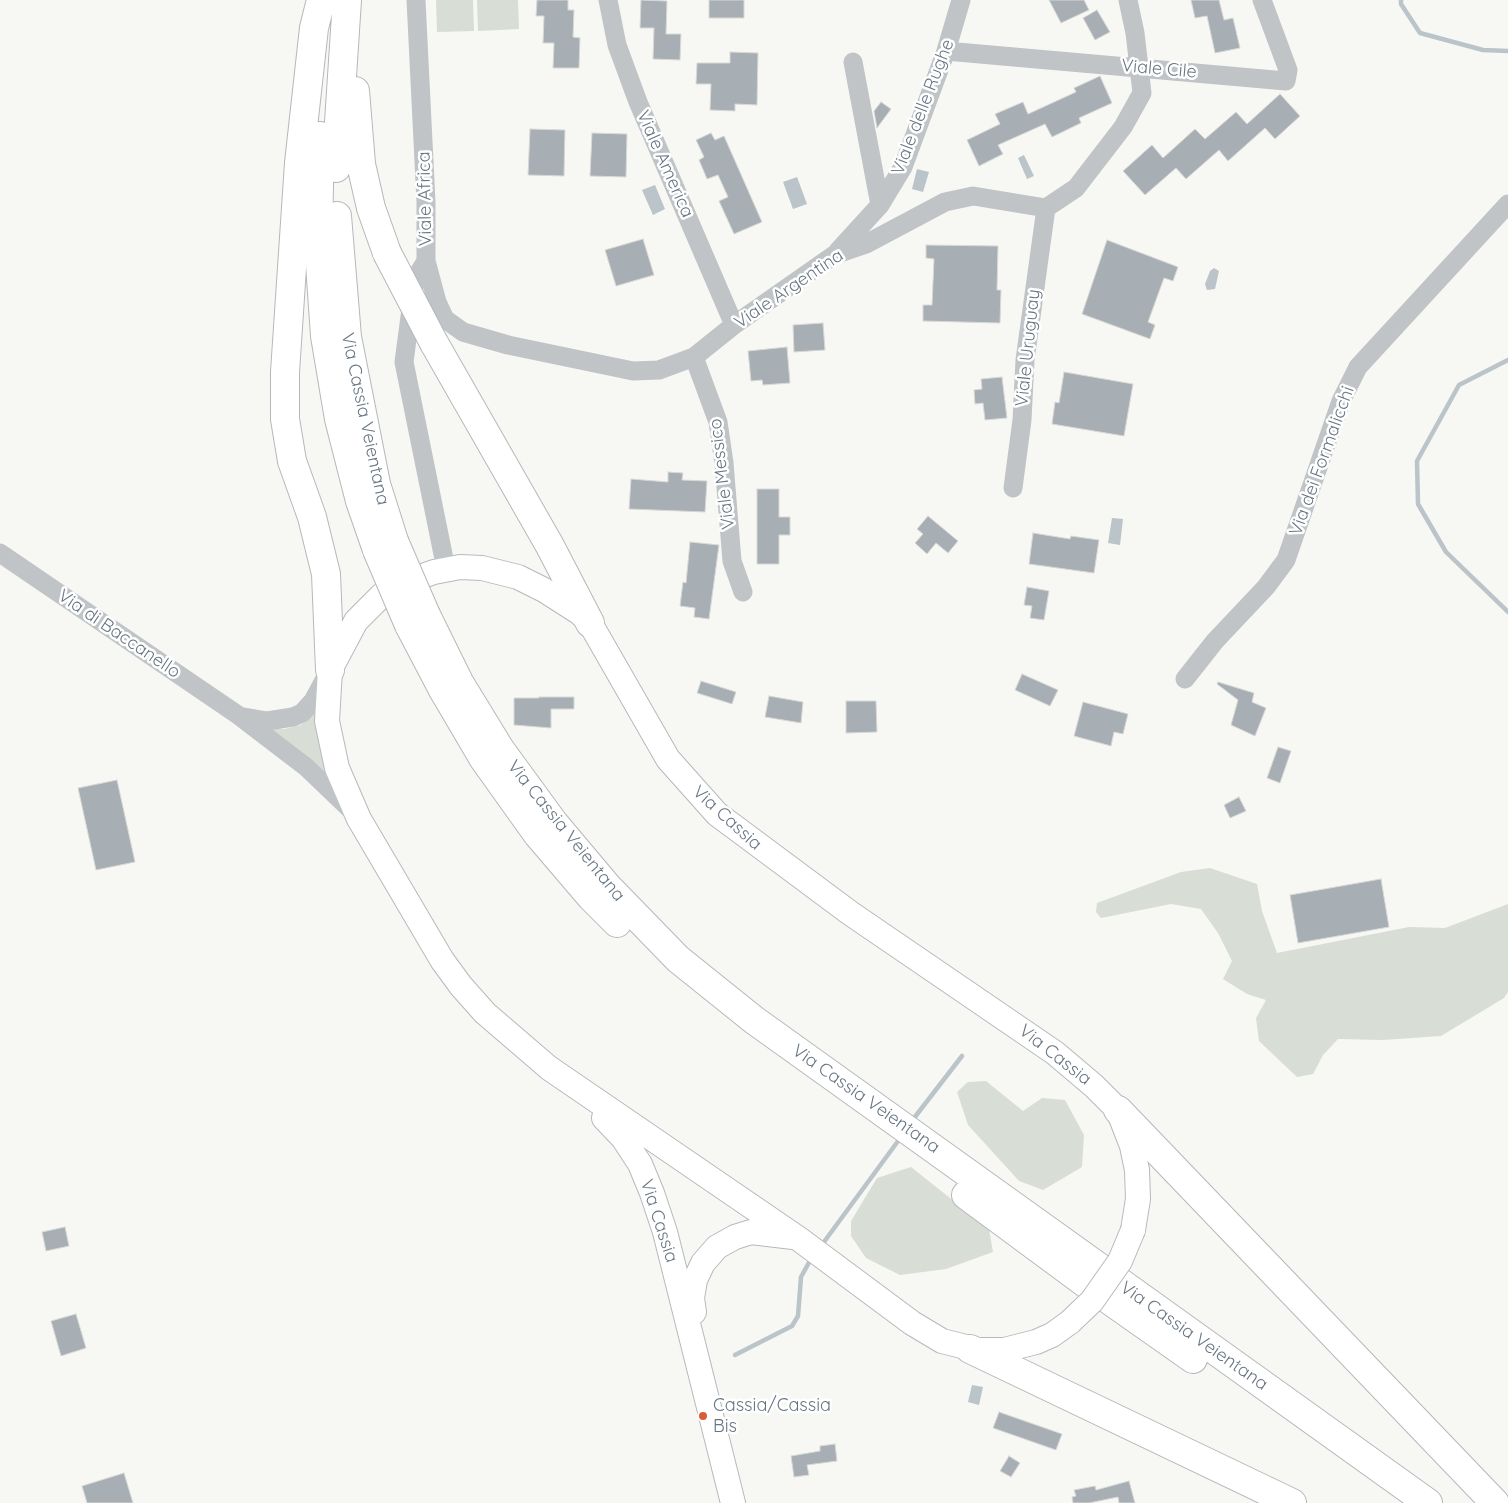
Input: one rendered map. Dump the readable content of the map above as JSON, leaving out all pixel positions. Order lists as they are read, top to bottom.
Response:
{
  "streets": {
    "highway": ["Via Cassia Veientana"],
    "main road": ["Via Cassia"],
    "street": [
      "Viale Cile",
      "Viale delle Rughe",
      "Viale America",
      "Viale Africa",
      "Viale Argentina",
      "Viale Uruguay",
      "Via dei Formalicchi",
      "Viale Messico",
      "Via di Baccanello"
    ]
  },
  "crossings": [
    ["Viale Cile", "Viale delle Rughe"],
    ["Viale delle Rughe", "Viale Argentina"],
    ["Viale America", "Viale Argentina"],
    ["Viale Africa", "Viale Argentina"],
    ["Viale Africa", "Via Cassia"],
    ["Viale Argentina", "Viale Uruguay"],
    ["Viale Argentina", "Viale Messico"],
    ["Via di Baccanello", "Via Cassia"]
  ],
  "places": ["Cassia/Cassia Bis"]
}
